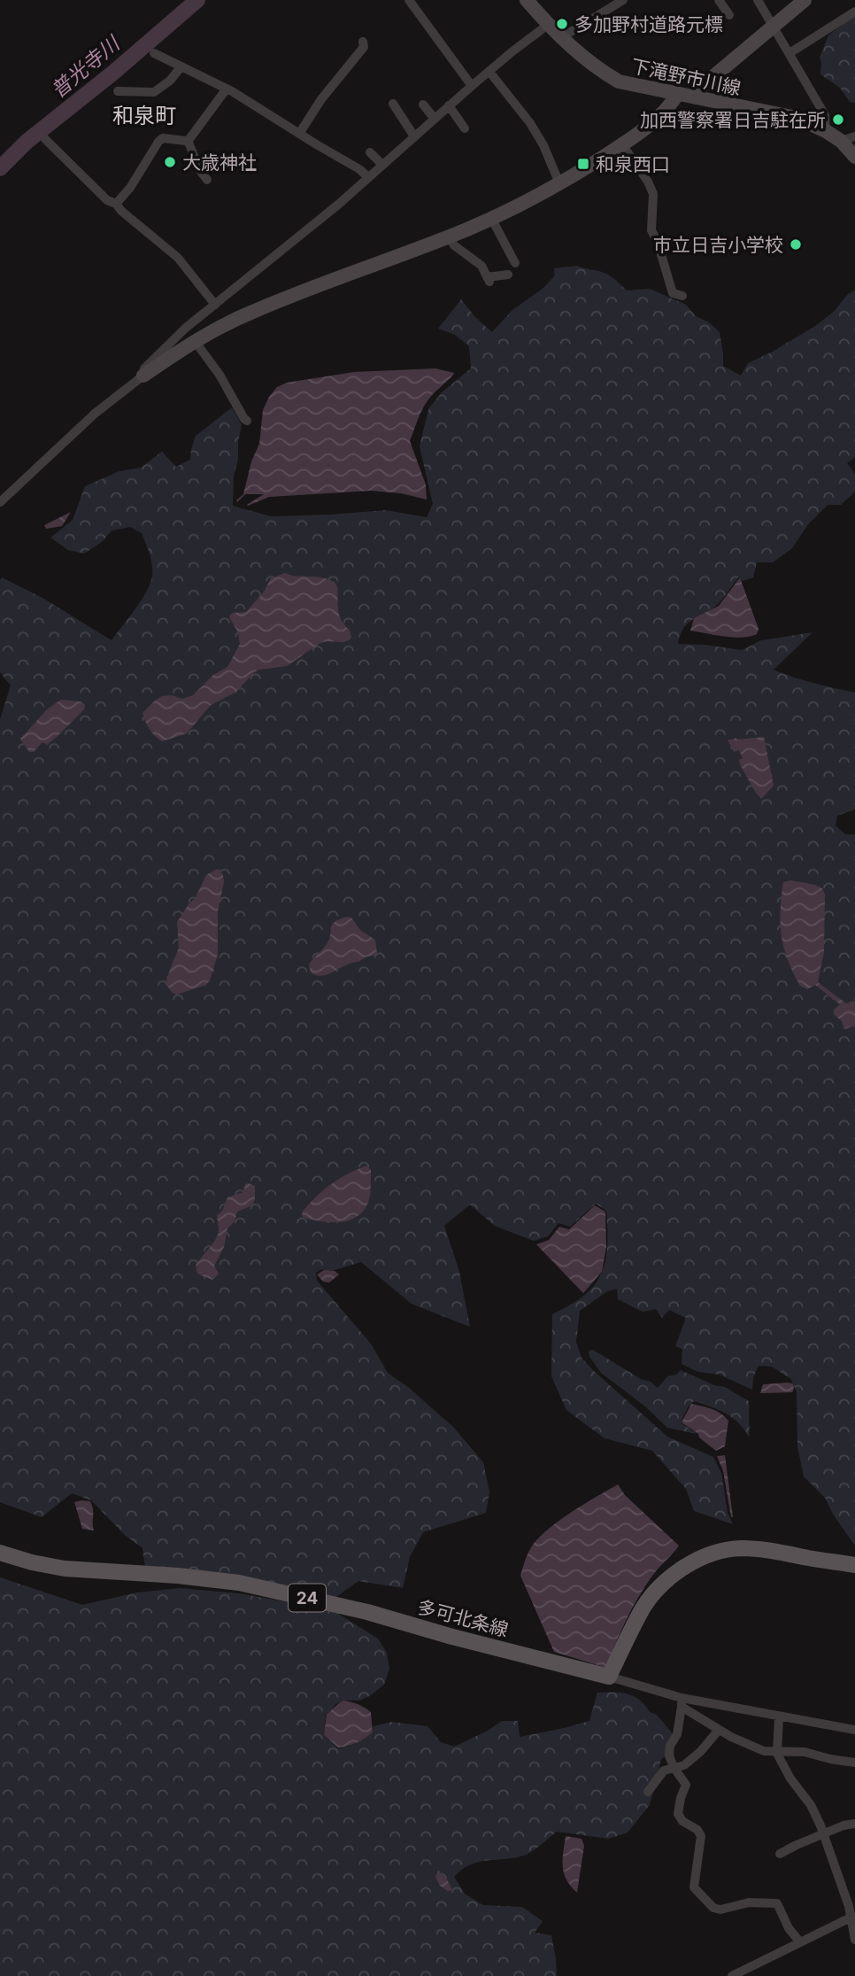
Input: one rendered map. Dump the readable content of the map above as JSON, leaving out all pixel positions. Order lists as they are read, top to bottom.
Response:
{
  "streets": {
    "main road": ["24", "多可北条線"],
    "street": ["下滝野市川線"]
  },
  "districts": ["和泉町"],
  "water": ["普光寺川"],
  "places": {
    "other": [
      "多加野村道路元標",
      "加西警察署日吉駐在所",
      "大歳神社",
      "市立日吉小学校"
    ],
    "transit": ["和泉西口"]
  }
}
